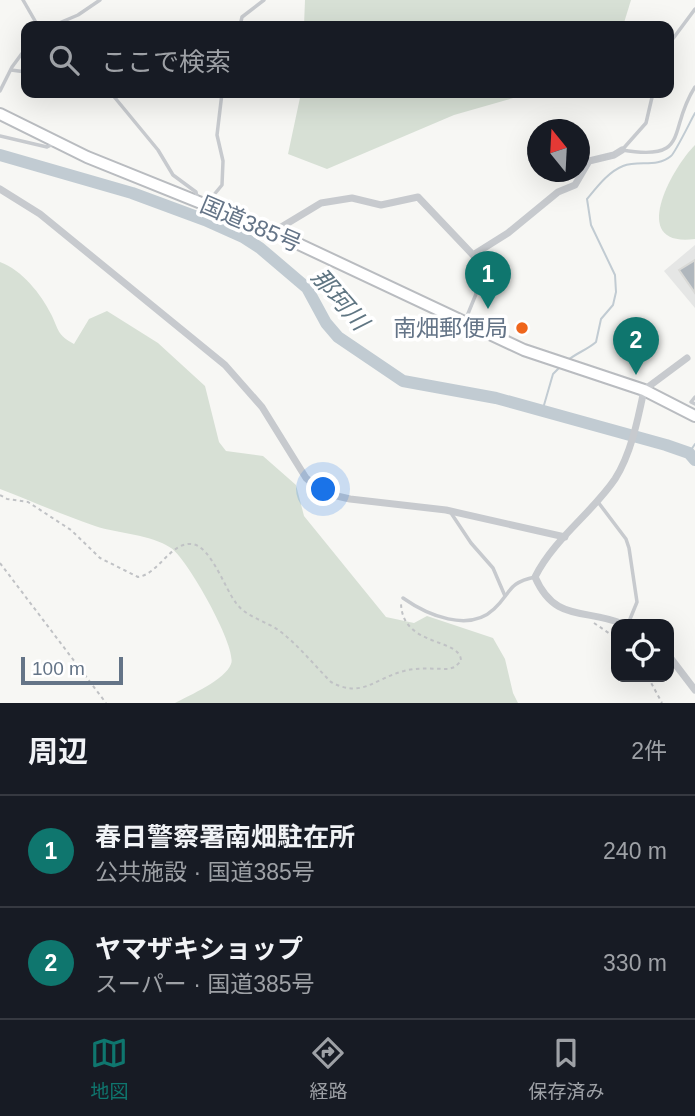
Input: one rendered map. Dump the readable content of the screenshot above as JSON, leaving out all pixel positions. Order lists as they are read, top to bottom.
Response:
{
  "streets": {
    "highway": ["国道385号"]
  },
  "water": ["那珂川"],
  "places": ["南畑郵便局"],
  "scale_bar": "100 m",
  "north": "top",
  "page": {
    "search": "ここで検索",
    "pins": ["1", "2"],
    "scale": "100 m",
    "heading": ["周辺", "2件"],
    "list": [
      {
        "mark": "1",
        "name": "春日警察署南畑駐在所",
        "note": "公共施設 · 国道385号",
        "value": "240 m"
      },
      {
        "mark": "2",
        "name": "ヤマザキショップ",
        "note": "スーパー · 国道385号",
        "value": "330 m"
      }
    ],
    "nav": ["地図", "経路", "保存済み"]
  }
}
